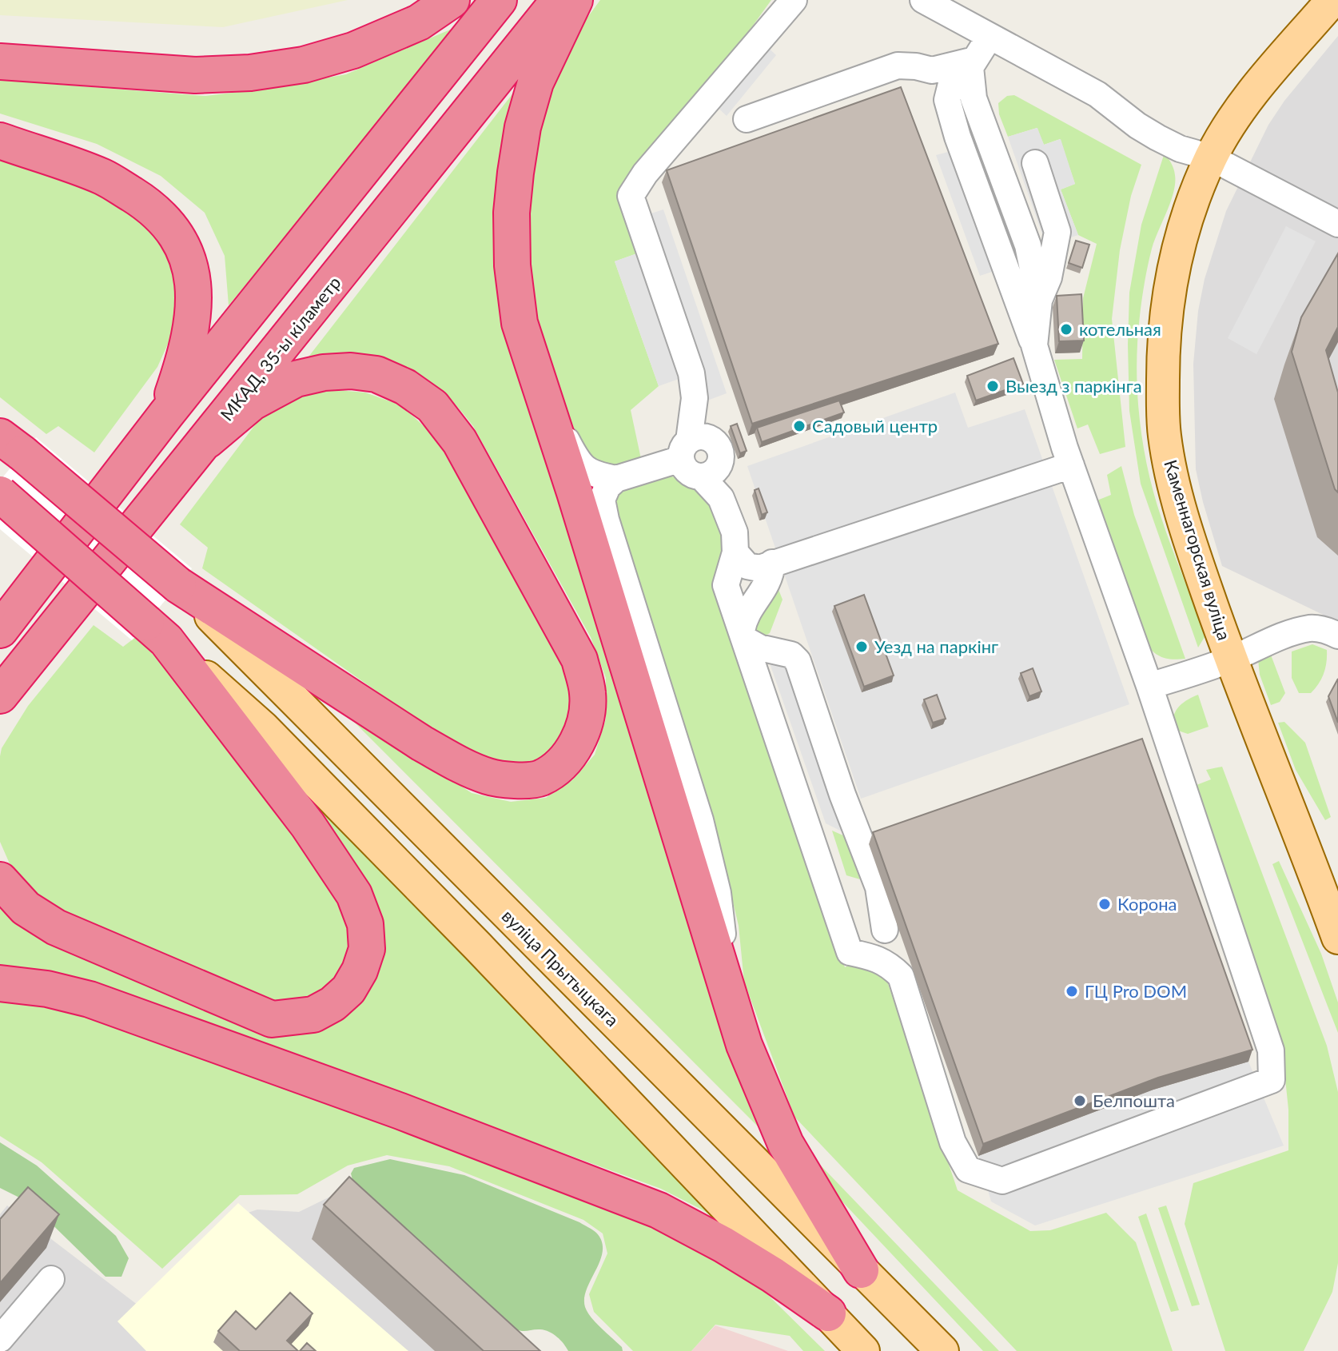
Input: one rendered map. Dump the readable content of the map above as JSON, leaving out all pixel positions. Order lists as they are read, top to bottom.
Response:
{
  "streets": {
    "highway": ["МКАД, 35-ы кіламетр"],
    "main road": ["Каменнагорская вуліца", "вуліца Прытыцкага"]
  },
  "places": [
    "котельная",
    "Выезд з паркінга",
    "Садовый центр",
    "Уезд на паркінг",
    "Корона",
    "ГЦ Pro DOM",
    "Белпошта"
  ]
}
